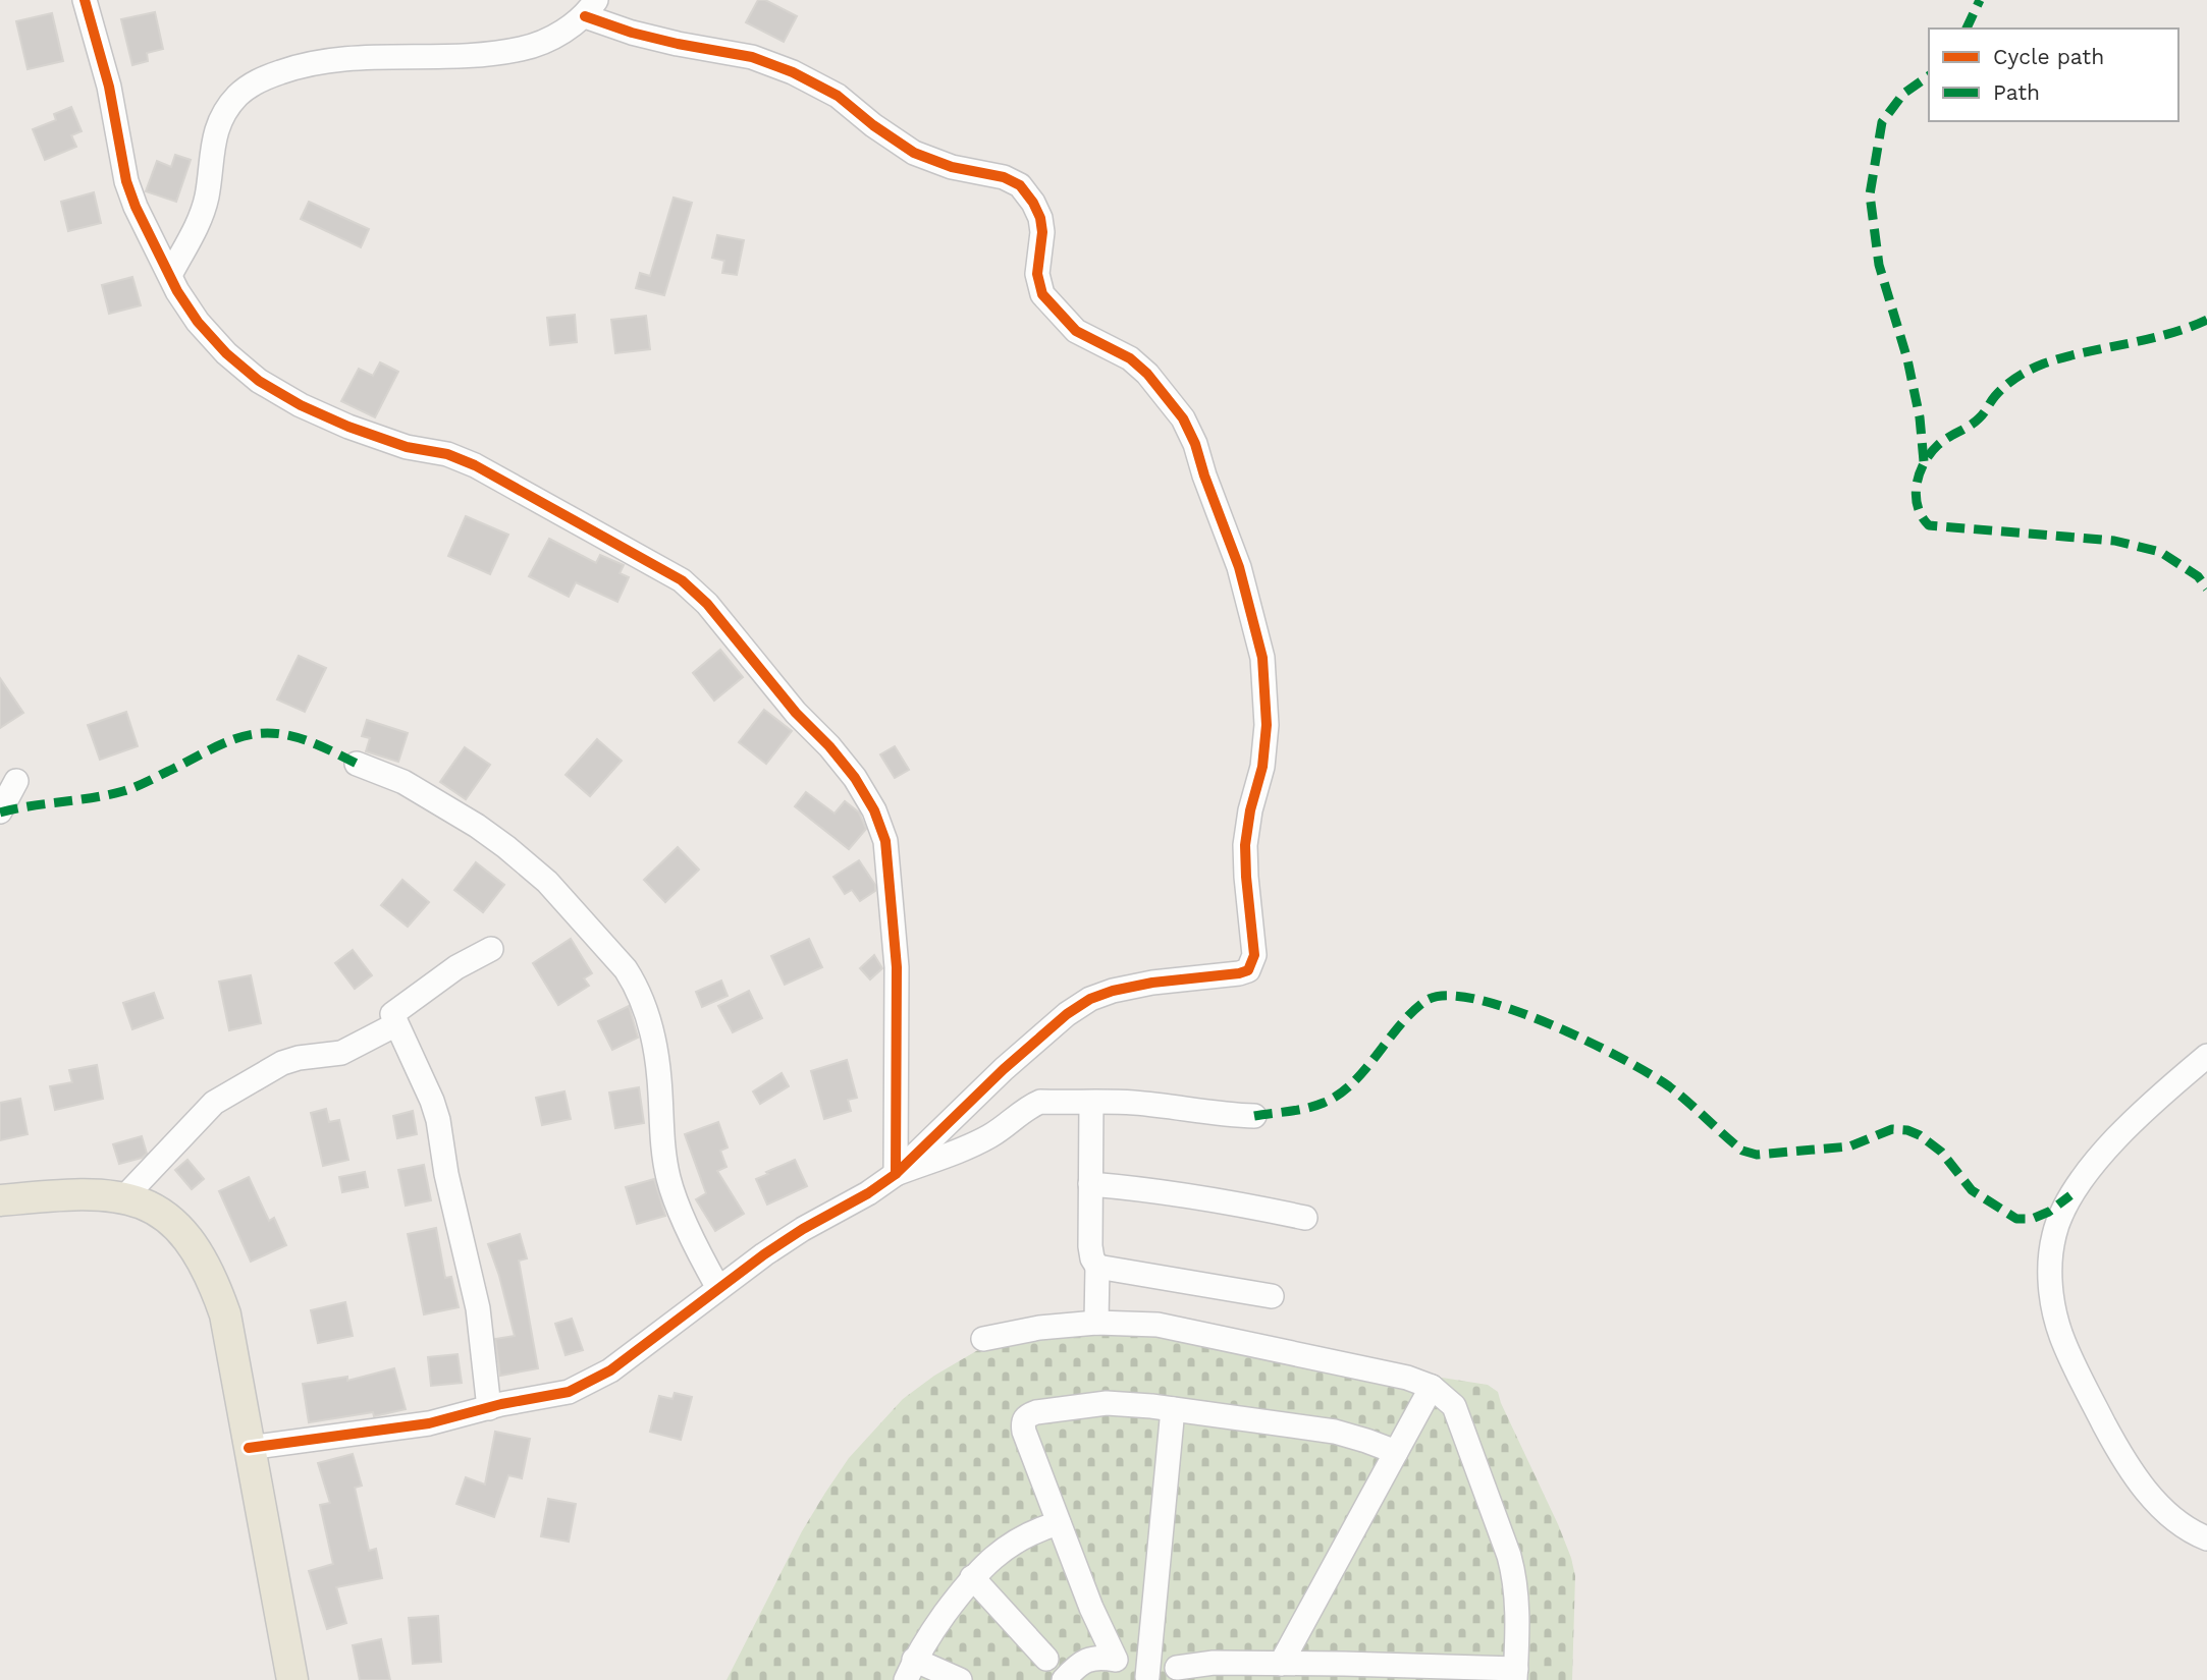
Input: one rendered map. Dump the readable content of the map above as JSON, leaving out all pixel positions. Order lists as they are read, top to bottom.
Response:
{
  "legend": ["Cycle path", "Path"]
}
